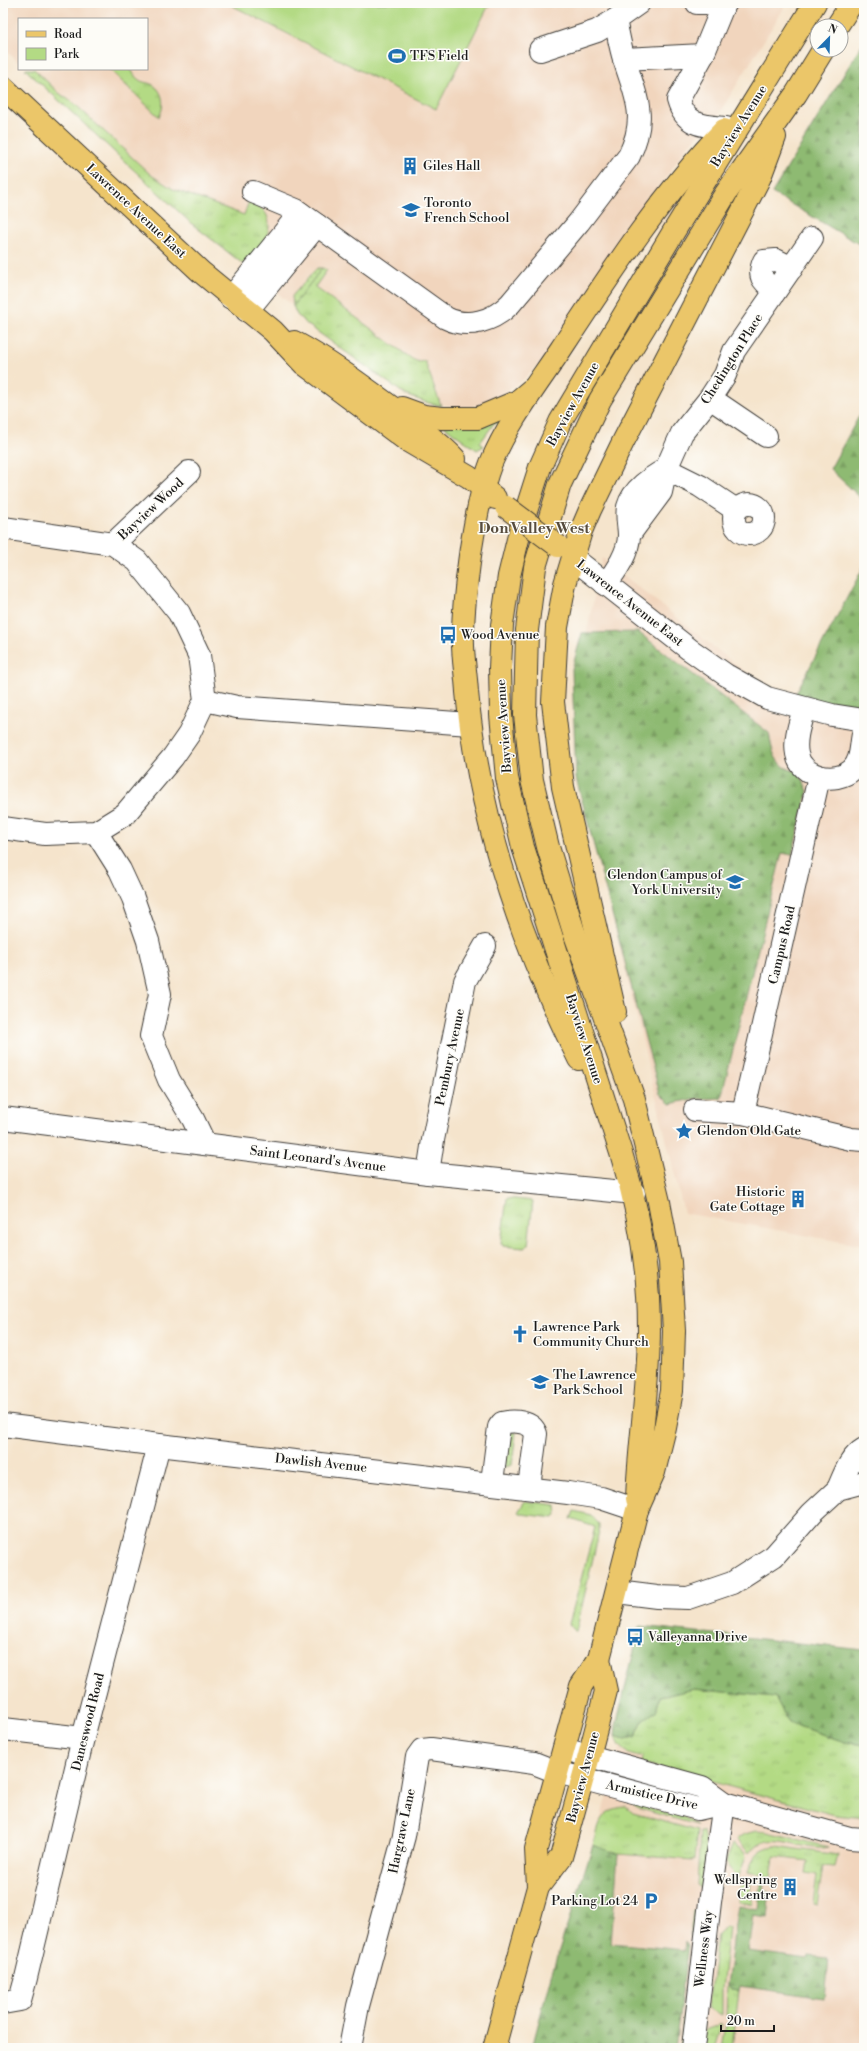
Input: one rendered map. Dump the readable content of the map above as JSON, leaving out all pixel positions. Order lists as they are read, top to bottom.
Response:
{
  "streets": {
    "main road": ["Bayview Avenue", "Lawrence Avenue East"],
    "street": [
      "Chedington Place",
      "Bayview Wood",
      "Campus Road",
      "Pembury Avenue",
      "Saint Leonard's Avenue",
      "Dawlish Avenue",
      "Daneswood Road",
      "Armistice Drive",
      "Hargrave Lane",
      "Wellness Way"
    ]
  },
  "crossings": [
    ["Bayview Avenue", "Saint Leonard's Avenue"],
    ["Bayview Avenue", "Dawlish Avenue"],
    ["Bayview Avenue", "Armistice Drive"],
    ["Bayview Avenue", "Hargrave Lane"],
    ["Lawrence Avenue East", "Chedington Place"],
    ["Pembury Avenue", "Saint Leonard's Avenue"],
    ["Dawlish Avenue", "Daneswood Road"],
    ["Armistice Drive", "Hargrave Lane"],
    ["Armistice Drive", "Wellness Way"]
  ],
  "districts": ["Don Valley West"],
  "places": {
    "sports": ["TFS Field"],
    "building": ["Giles Hall", "Historic Gate Cottage", "Wellspring Centre"],
    "school or university": ["Toronto French School", "Glendon Campus of York University", "The Lawrence Park School"],
    "bus stop": ["Wood Avenue", "Valleyanna Drive"],
    "place": ["Glendon Old Gate"],
    "church": ["Lawrence Park Community Church"],
    "parking": ["Parking Lot 24"]
  },
  "legend": ["Road", "Park"],
  "scale_bar": "20 m",
  "north": "top right"
}
